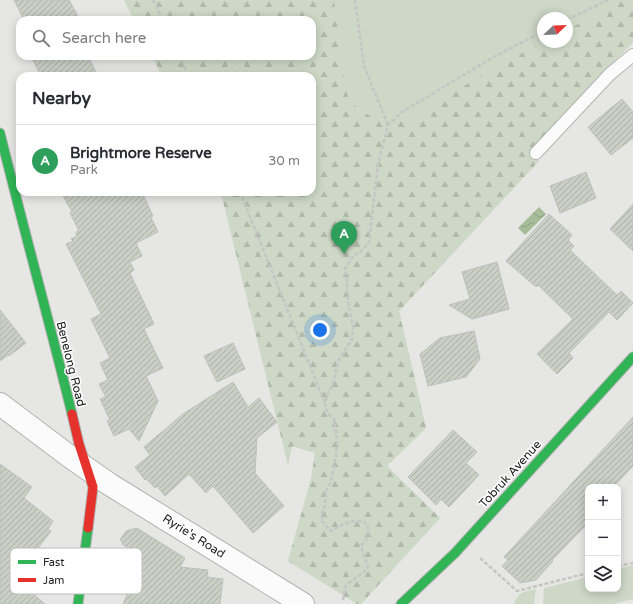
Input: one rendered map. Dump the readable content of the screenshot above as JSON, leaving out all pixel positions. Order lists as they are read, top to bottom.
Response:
{
  "streets": {
    "street": ["Benelong Road", "Tobruk Avenue", "Ryrie's Road"]
  },
  "crossings": [
    ["Benelong Road", "Ryrie's Road"]
  ],
  "legend": ["Fast", "Jam"],
  "north": "top right",
  "page": {
    "search": "Search here",
    "heading": "Nearby",
    "list": [
      {
        "mark": "A",
        "name": "Brightmore Reserve",
        "note": "Park",
        "value": "30 m"
      }
    ],
    "pins": "A",
    "map_buttons": ["+", "−"]
  }
}
